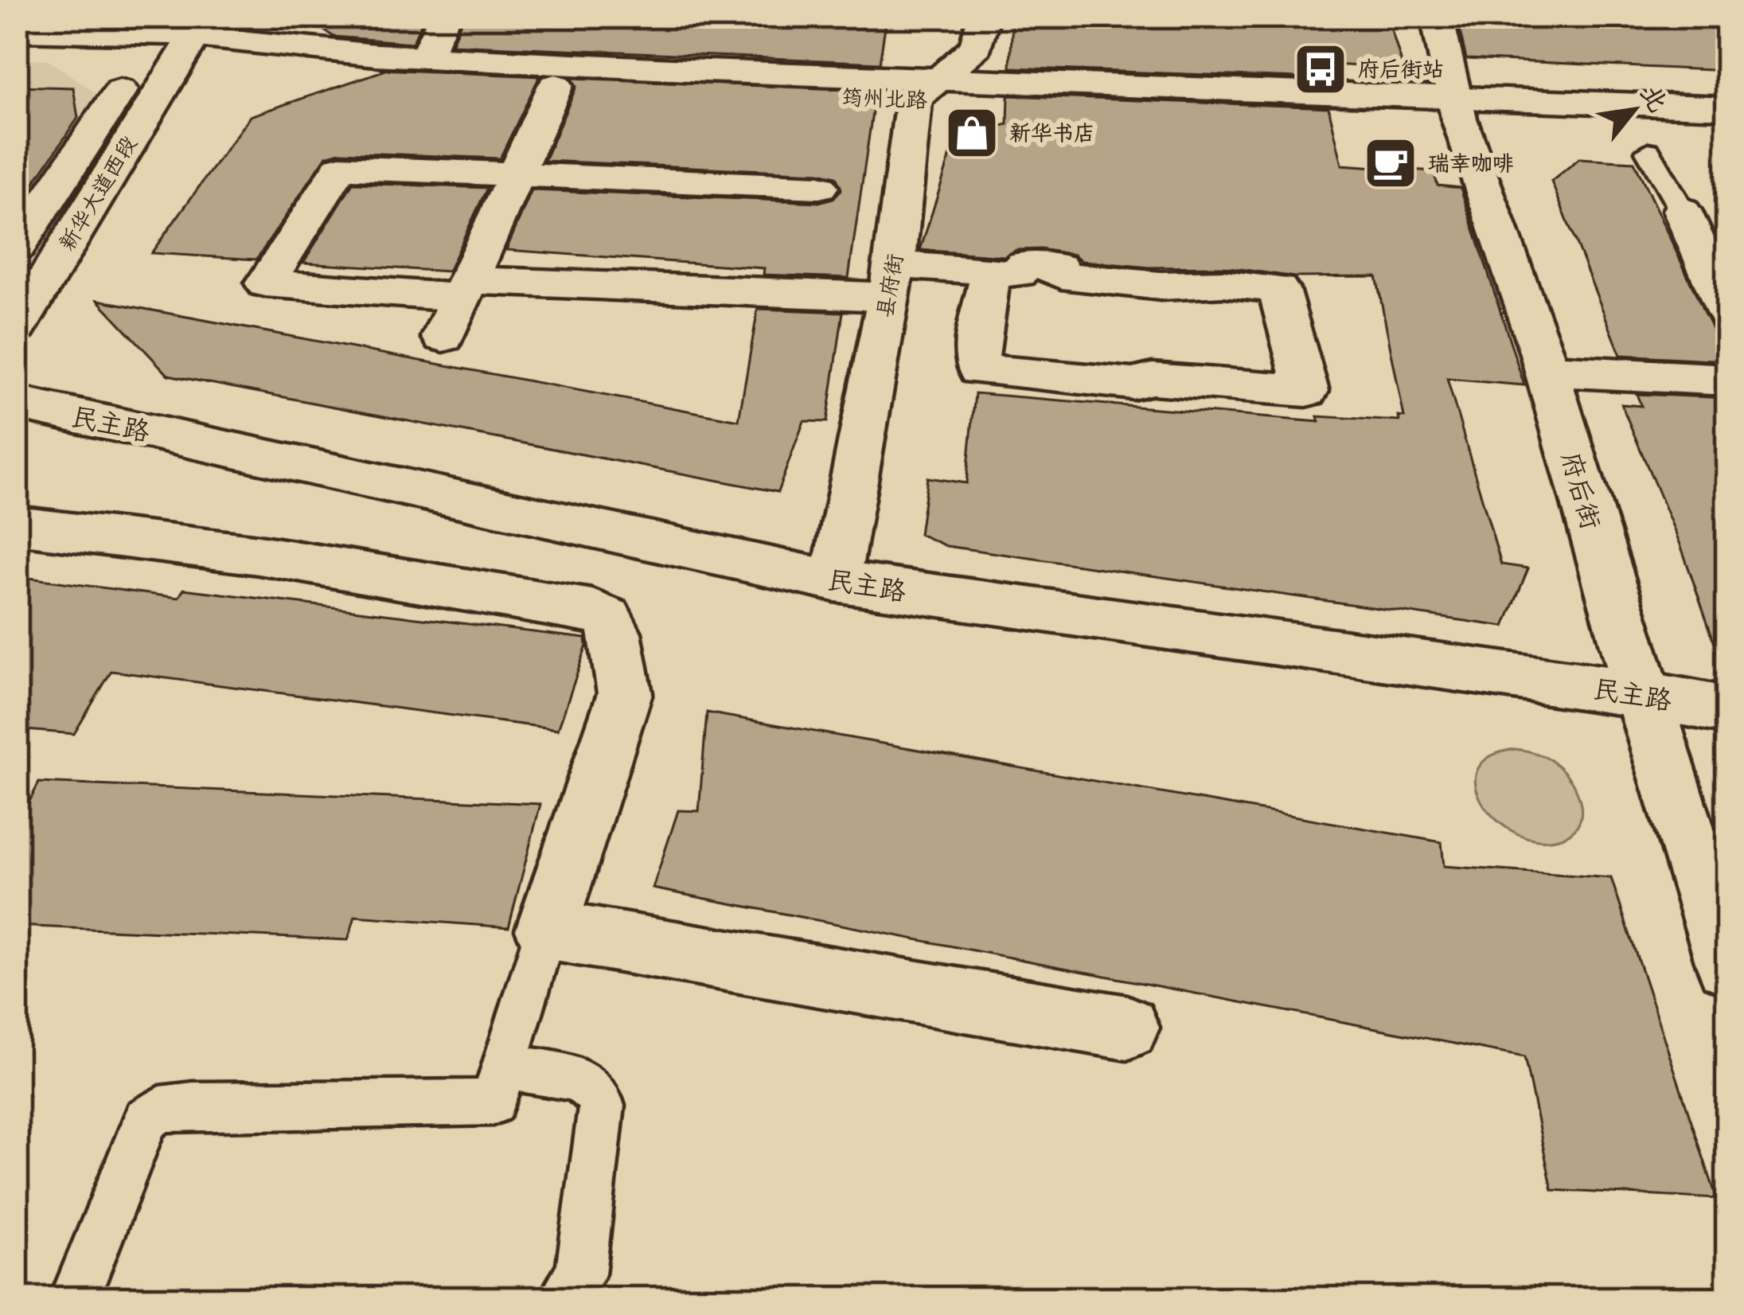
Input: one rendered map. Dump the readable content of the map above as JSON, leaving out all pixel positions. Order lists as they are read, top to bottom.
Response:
{
  "streets": {
    "street": [
      "筠州北路",
      "新华大道西段",
      "县府街",
      "民主路",
      "府后街"
    ]
  },
  "crossings": [
    ["筠州北路", "新华大道西段"],
    ["筠州北路", "县府街"],
    ["筠州北路", "府后街"],
    ["县府街", "民主路"],
    ["民主路", "府后街"]
  ],
  "places": {
    "bus stop": ["府后街站"],
    "shop": ["新华书店"],
    "cafe": ["瑞幸咖啡"]
  },
  "north": "top right"
}
